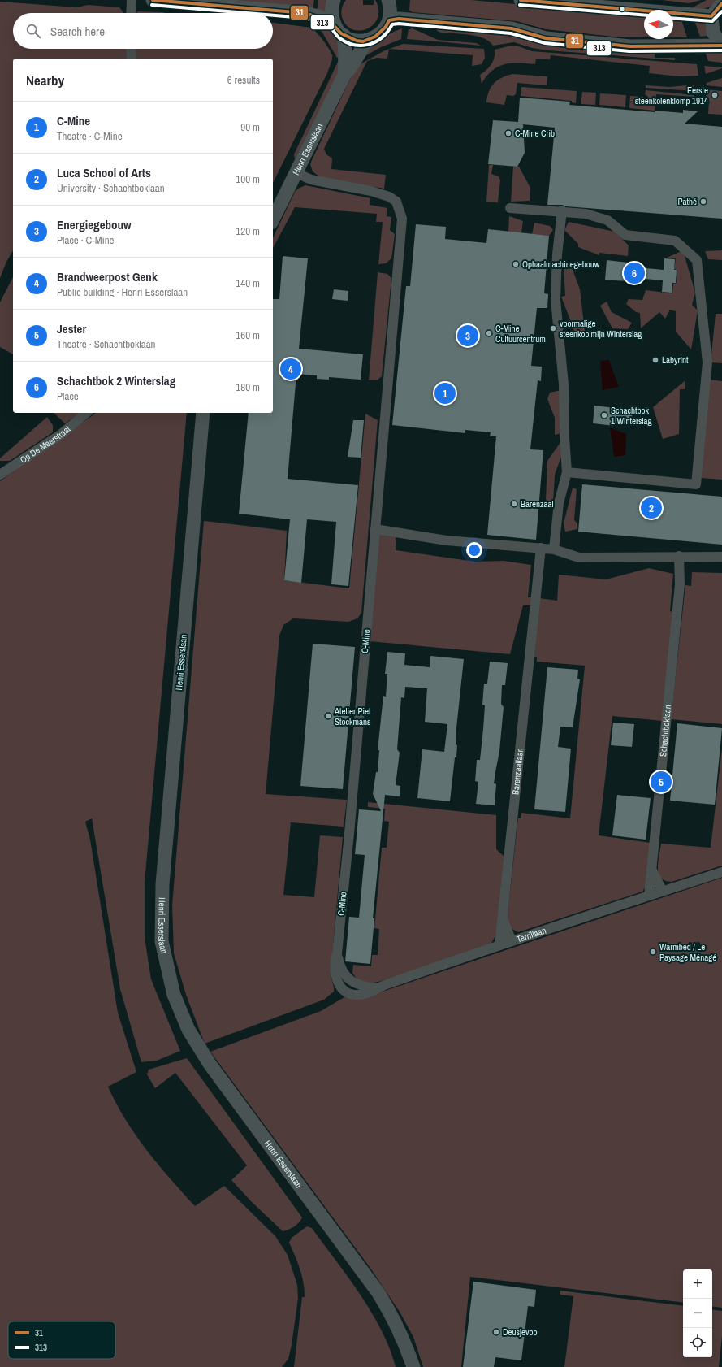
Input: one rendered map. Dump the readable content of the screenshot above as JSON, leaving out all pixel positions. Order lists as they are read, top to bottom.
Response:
{
  "streets": {
    "street": [
      "Henri Esserslaan",
      "Op De Meerstraat",
      "C-Mine",
      "Schachtboklaan",
      "Barenzaallaan",
      "Terrillaan"
    ]
  },
  "crossings": [
    ["Henri Esserslaan", "C-Mine"],
    ["C-Mine", "Terrillaan"],
    ["Schachtboklaan", "Terrillaan"],
    ["Barenzaallaan", "Terrillaan"]
  ],
  "places": [
    "Eerste steenkolenklomp 1914",
    "C-Mine Crib",
    "Pathé",
    "Ophaalmachinegebouw",
    "voormalige steenkoolmijn Winterslag",
    "C-Mine Cultuurcentrum",
    "Labyrint",
    "Schachtbok 1 Winterslag",
    "Barenzaal",
    "Atelier Piet Stockmans",
    "Warmbed / Le Paysage Ménagé",
    "Deusjevoo"
  ],
  "lines": ["transit line 31", "transit line 313"],
  "legend": ["31", "313"],
  "north": "left",
  "page": {
    "search": "Search here",
    "heading": ["Nearby", "6 results"],
    "list": [
      {
        "mark": "1",
        "name": "C-Mine",
        "note": "Theatre · C-Mine",
        "value": "90 m"
      },
      {
        "mark": "2",
        "name": "Luca School of Arts",
        "note": "University · Schachtboklaan",
        "value": "100 m"
      },
      {
        "mark": "3",
        "name": "Energiegebouw",
        "note": "Place · C-Mine",
        "value": "120 m"
      },
      {
        "mark": "4",
        "name": "Brandweerpost Genk",
        "note": "Public building · Henri Esserslaan",
        "value": "140 m"
      },
      {
        "mark": "5",
        "name": "Jester",
        "note": "Theatre · Schachtboklaan",
        "value": "160 m"
      },
      {
        "mark": "6",
        "name": "Schachtbok 2 Winterslag",
        "note": "Place",
        "value": "180 m"
      }
    ],
    "pins": [
      "6",
      "3",
      "4",
      "1",
      "2",
      "5"
    ],
    "map_buttons": ["+", "−"]
  }
}
